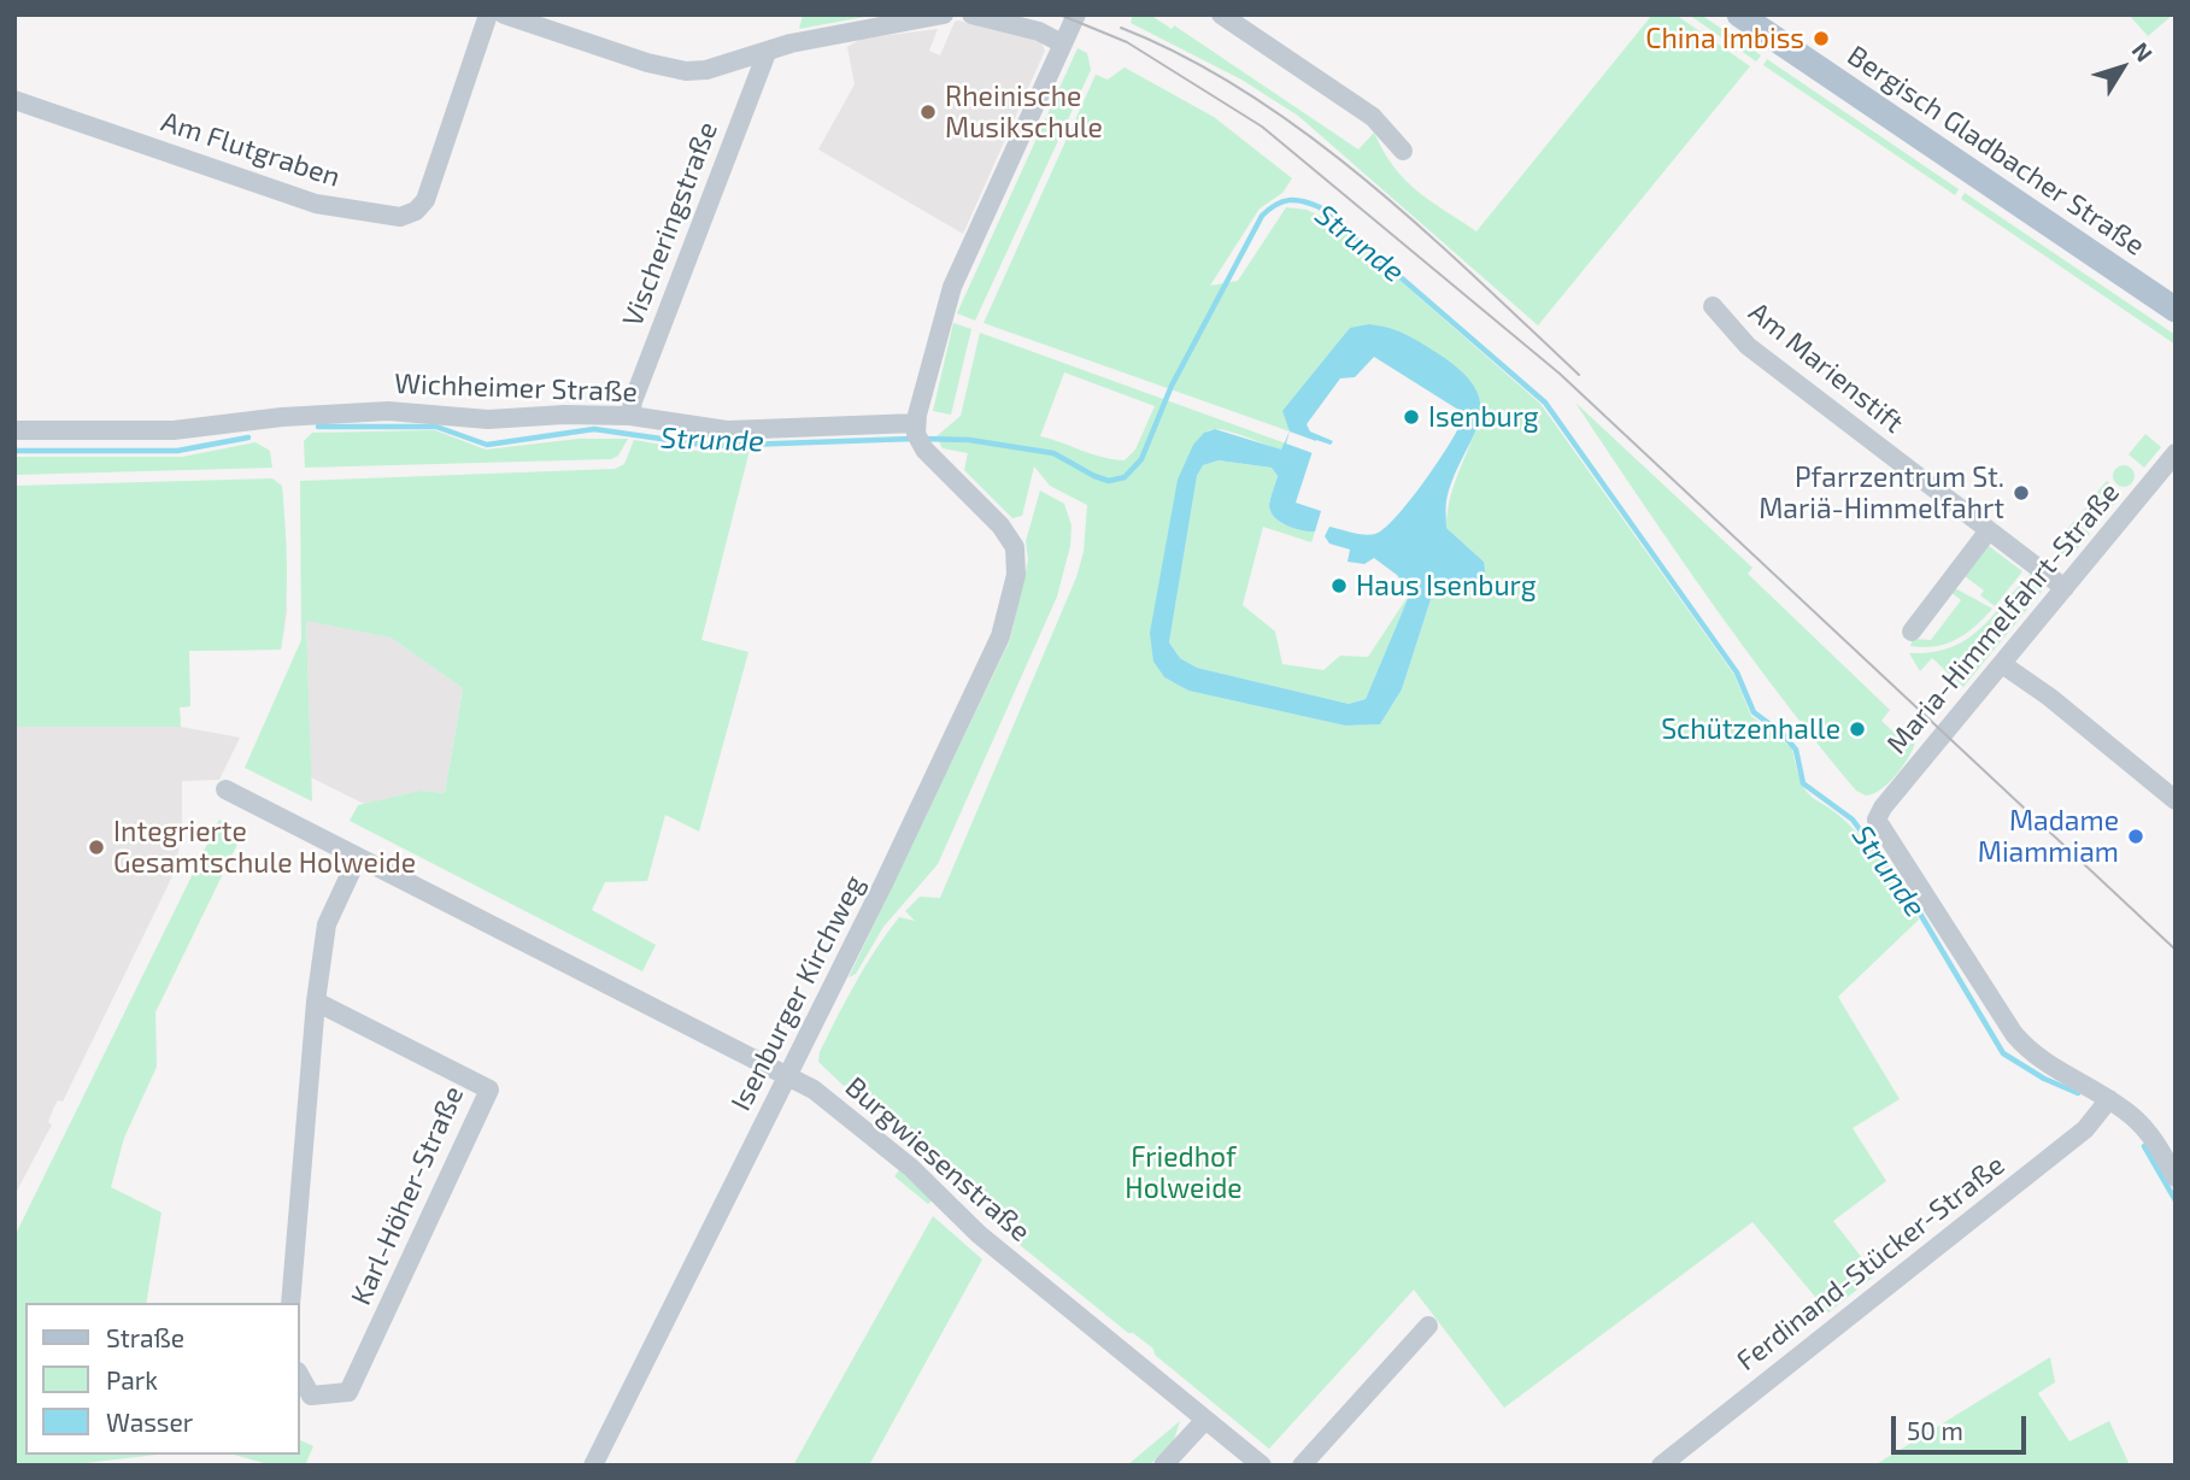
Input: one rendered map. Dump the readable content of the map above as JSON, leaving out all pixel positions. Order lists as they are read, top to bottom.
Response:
{
  "streets": {
    "main road": ["Bergisch Gladbacher Straße"],
    "street": [
      "Am Flutgraben",
      "Vischeringstraße",
      "Am Marienstift",
      "Wichheimer Straße",
      "Maria-Himmelfahrt-Straße",
      "Isenburger Kirchweg",
      "Burgwiesenstraße",
      "Karl-Höher-Straße",
      "Ferdinand-Stücker-Straße"
    ]
  },
  "crossings": [
    ["Vischeringstraße", "Wichheimer Straße"],
    ["Am Marienstift", "Maria-Himmelfahrt-Straße"],
    ["Wichheimer Straße", "Isenburger Kirchweg"],
    ["Maria-Himmelfahrt-Straße", "Ferdinand-Stücker-Straße"],
    ["Isenburger Kirchweg", "Burgwiesenstraße"]
  ],
  "water": ["Strunde"],
  "parks": ["Friedhof Holweide"],
  "places": [
    "China Imbiss",
    "Rheinische Musikschule",
    "Isenburg",
    "Pfarrzentrum St. Mariä-Himmelfahrt",
    "Haus Isenburg",
    "Schützenhalle",
    "Madame Miammiam",
    "Integrierte Gesamtschule Holweide"
  ],
  "legend": ["Straße", "Park", "Wasser"],
  "scale_bar": "50 m",
  "north": "top right"
}
